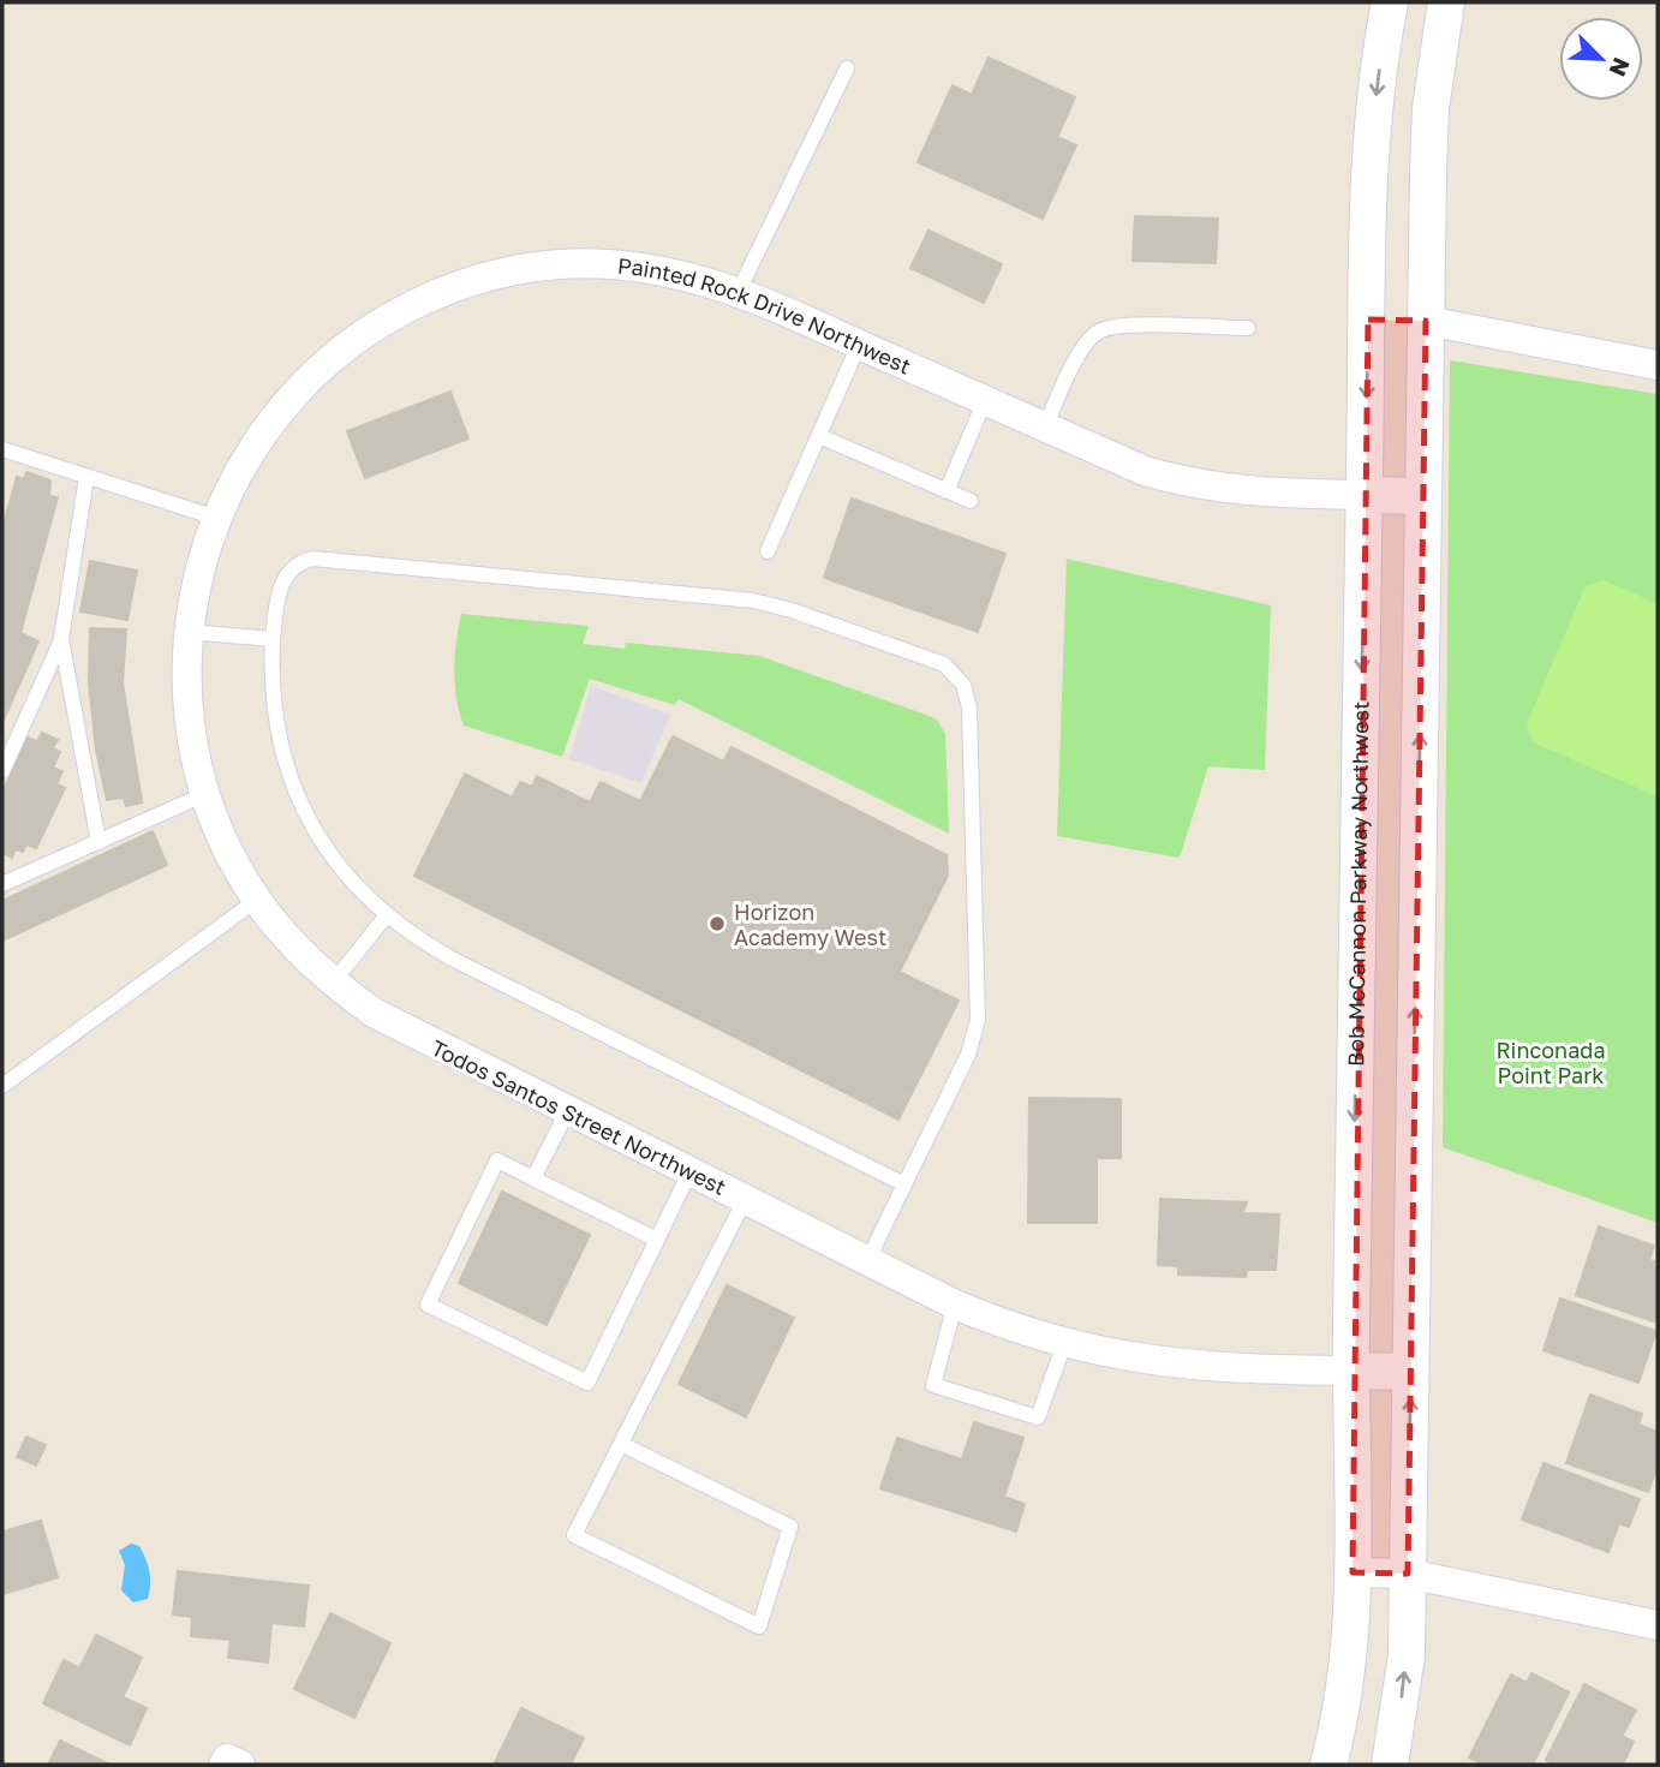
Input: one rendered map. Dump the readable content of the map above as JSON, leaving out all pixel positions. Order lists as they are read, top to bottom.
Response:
{
  "streets": {
    "street": ["Painted Rock Drive Northwest", "Bob McCannon Parkway Northwest", "Todos Santos Street Northwest"]
  },
  "crossings": [
    ["Painted Rock Drive Northwest", "Bob McCannon Parkway Northwest"],
    ["Painted Rock Drive Northwest", "Todos Santos Street Northwest"],
    ["Bob McCannon Parkway Northwest", "Todos Santos Street Northwest"]
  ],
  "parks": ["Rinconada Point Park"],
  "places": ["Horizon Academy West"],
  "north": "bottom right"
}
